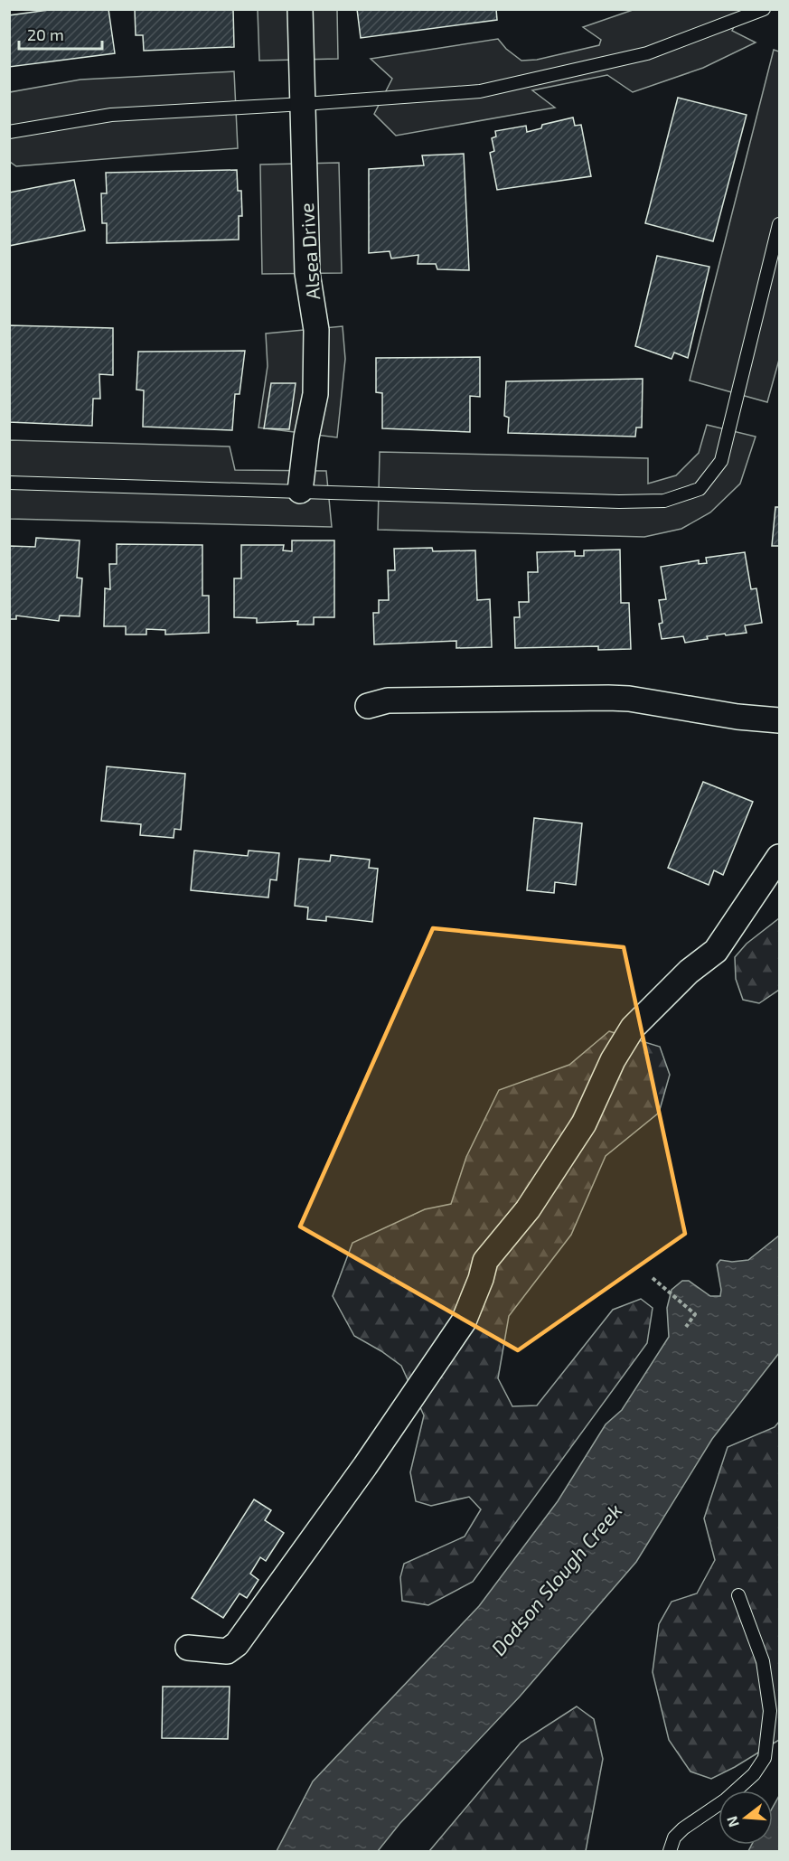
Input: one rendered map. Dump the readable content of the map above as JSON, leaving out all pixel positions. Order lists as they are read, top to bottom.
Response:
{
  "streets": {
    "street": ["Alsea Drive"]
  },
  "water": ["Dodson Slough Creek"],
  "scale_bar": "20 m",
  "north": "left"
}
